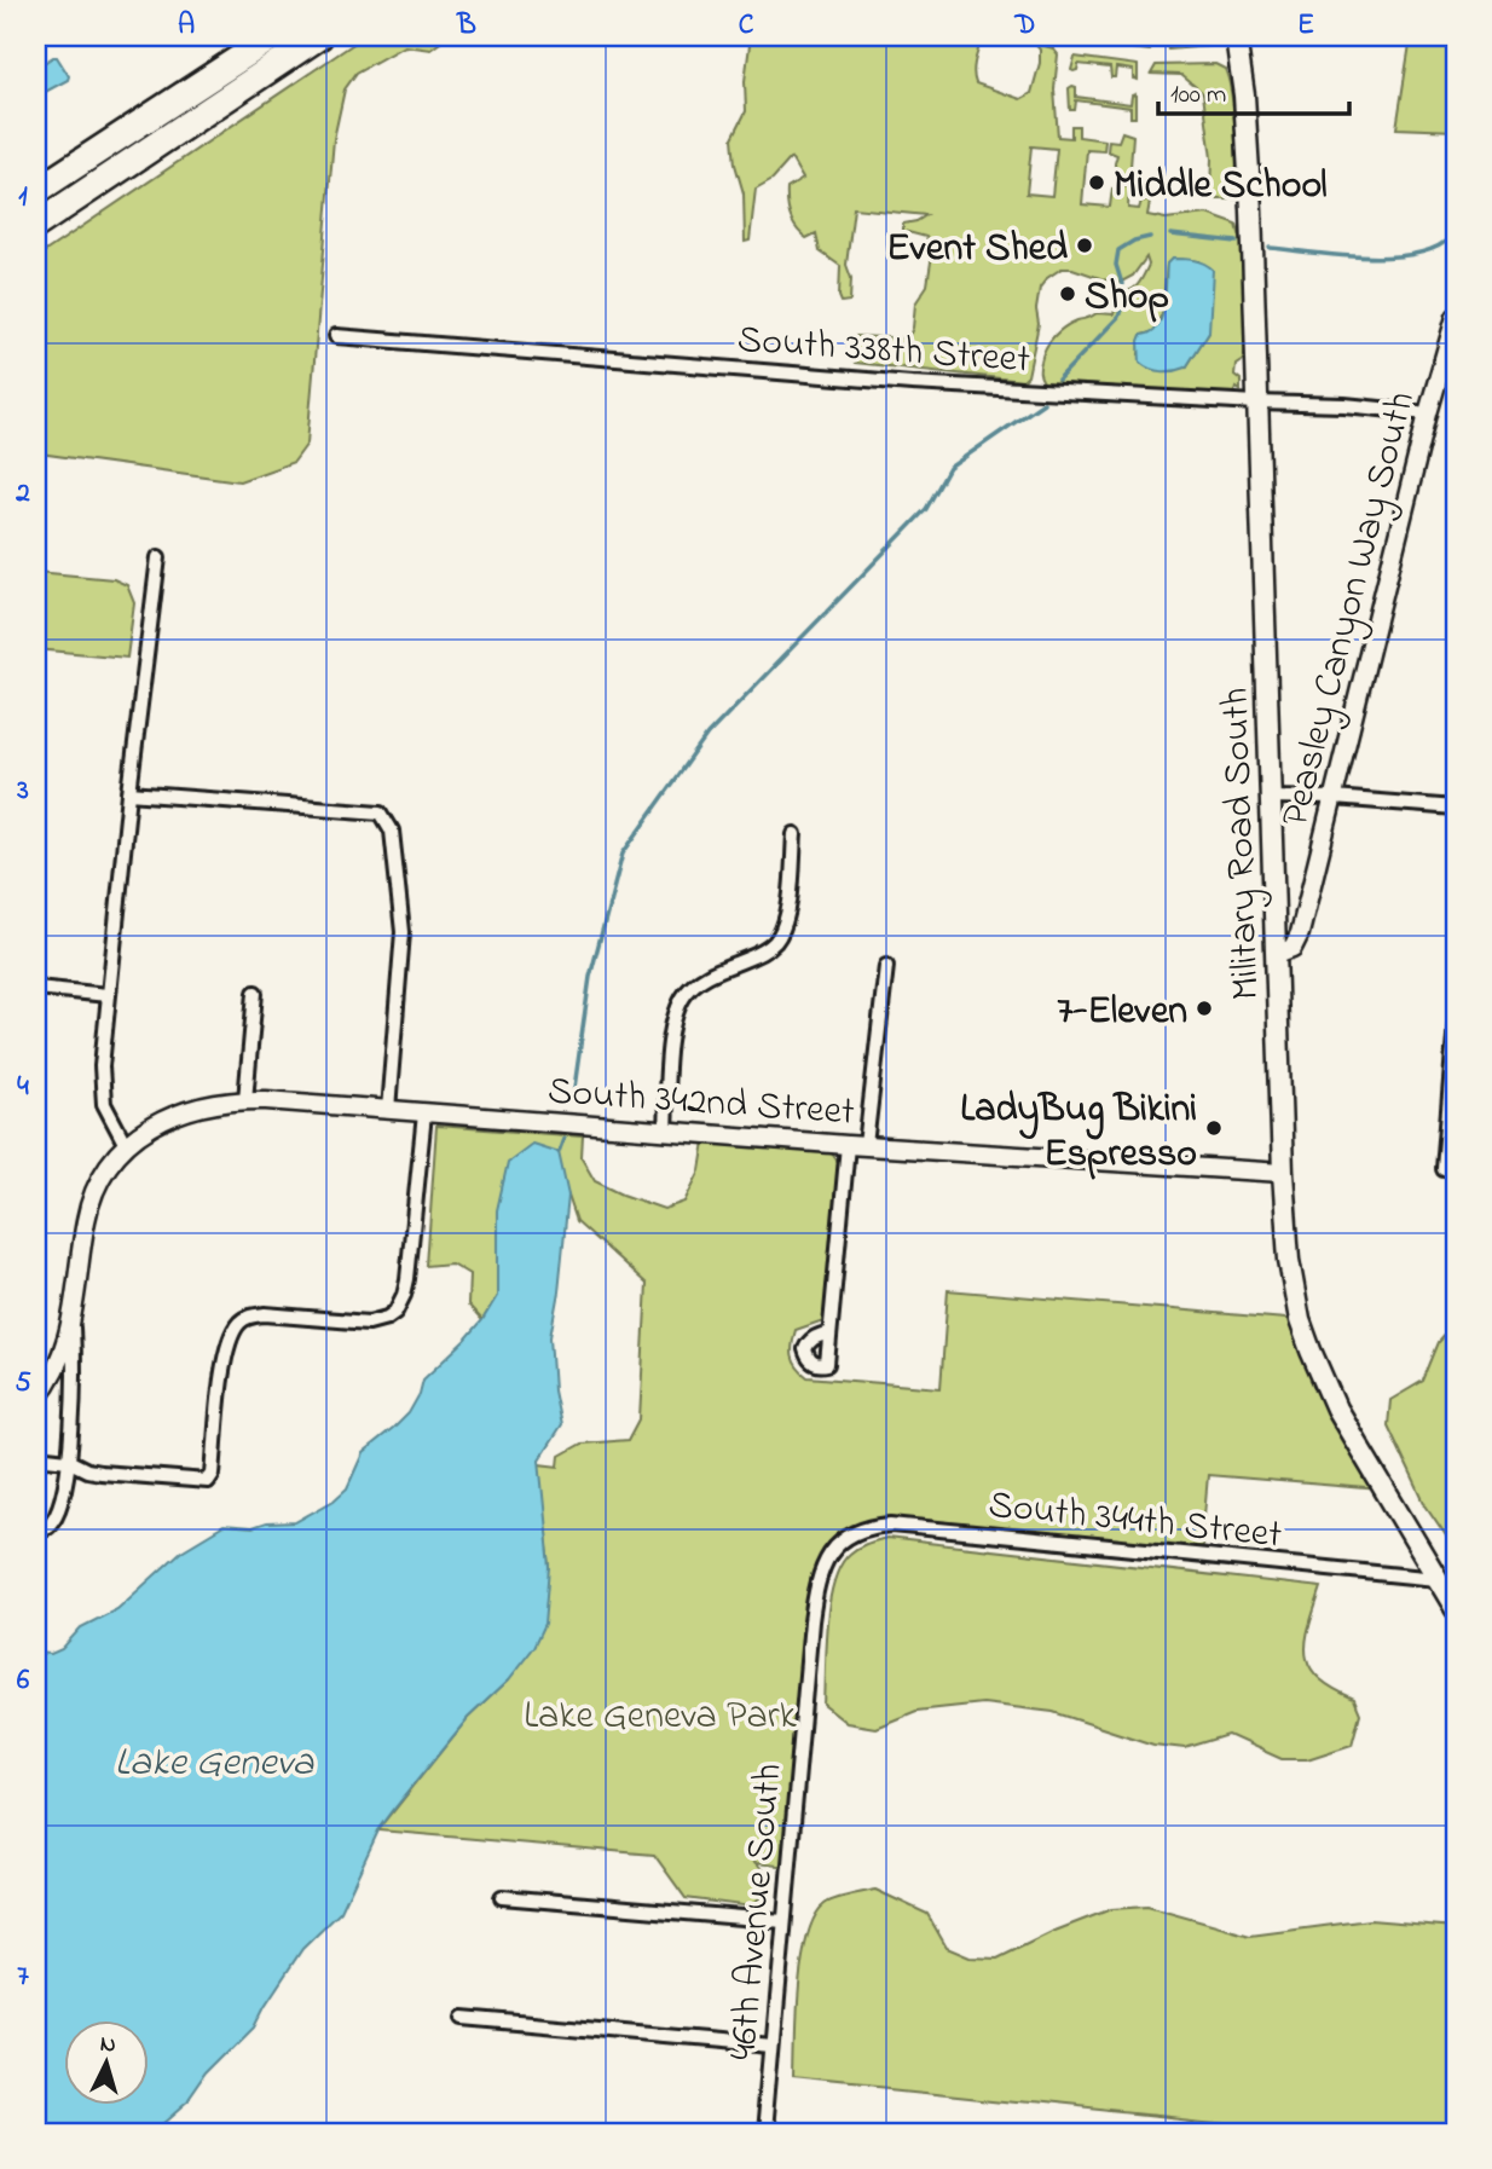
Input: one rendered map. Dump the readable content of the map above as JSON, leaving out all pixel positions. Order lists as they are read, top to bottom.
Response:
{
  "streets": {
    "main road": ["Military Road South"],
    "street": [
      "South 338th Street",
      "Peasley Canyon Way South",
      "South 342nd Street",
      "South 344th Street",
      "46th Avenue South"
    ]
  },
  "crossings": [
    ["South 338th Street", "Peasley Canyon Way South"],
    ["South 338th Street", "Military Road South"],
    ["Peasley Canyon Way South", "Military Road South"],
    ["Military Road South", "South 342nd Street"],
    ["Military Road South", "South 344th Street"],
    ["South 344th Street", "46th Avenue South"]
  ],
  "water": ["Lake Geneva"],
  "parks": ["Lake Geneva Park"],
  "places": [
    "Middle School",
    "Event Shed",
    "Shop",
    "7-Eleven",
    "LadyBug Bikini Espresso"
  ],
  "scale_bar": "100 m",
  "north": "top",
  "grid": {
    "columns": [
      "A",
      "B",
      "C",
      "D",
      "E"
    ],
    "rows": [
      "1",
      "2",
      "3",
      "4",
      "5",
      "6",
      "7"
    ]
  }
}
